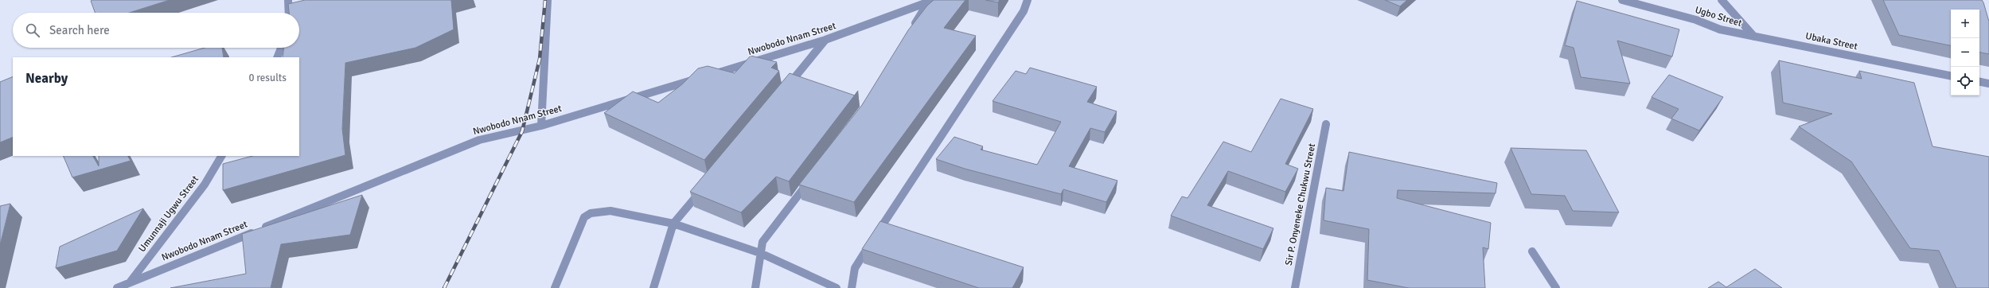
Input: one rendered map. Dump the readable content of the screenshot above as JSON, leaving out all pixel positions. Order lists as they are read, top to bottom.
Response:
{
  "streets": {
    "street": [
      "Ugbo Street",
      "Nwobodo Nnam Street",
      "Ubaka Street",
      "Sir P. Onyeneke Chukwu Street",
      "Umunnaji Ugwu Street"
    ]
  },
  "crossings": [
    ["Ugbo Street", "Ubaka Street"],
    ["Nwobodo Nnam Street", "Umunnaji Ugwu Street"]
  ],
  "page": {
    "map_buttons": ["+", "−"],
    "search": "Search here",
    "heading": ["Nearby", "0 results"]
  }
}
